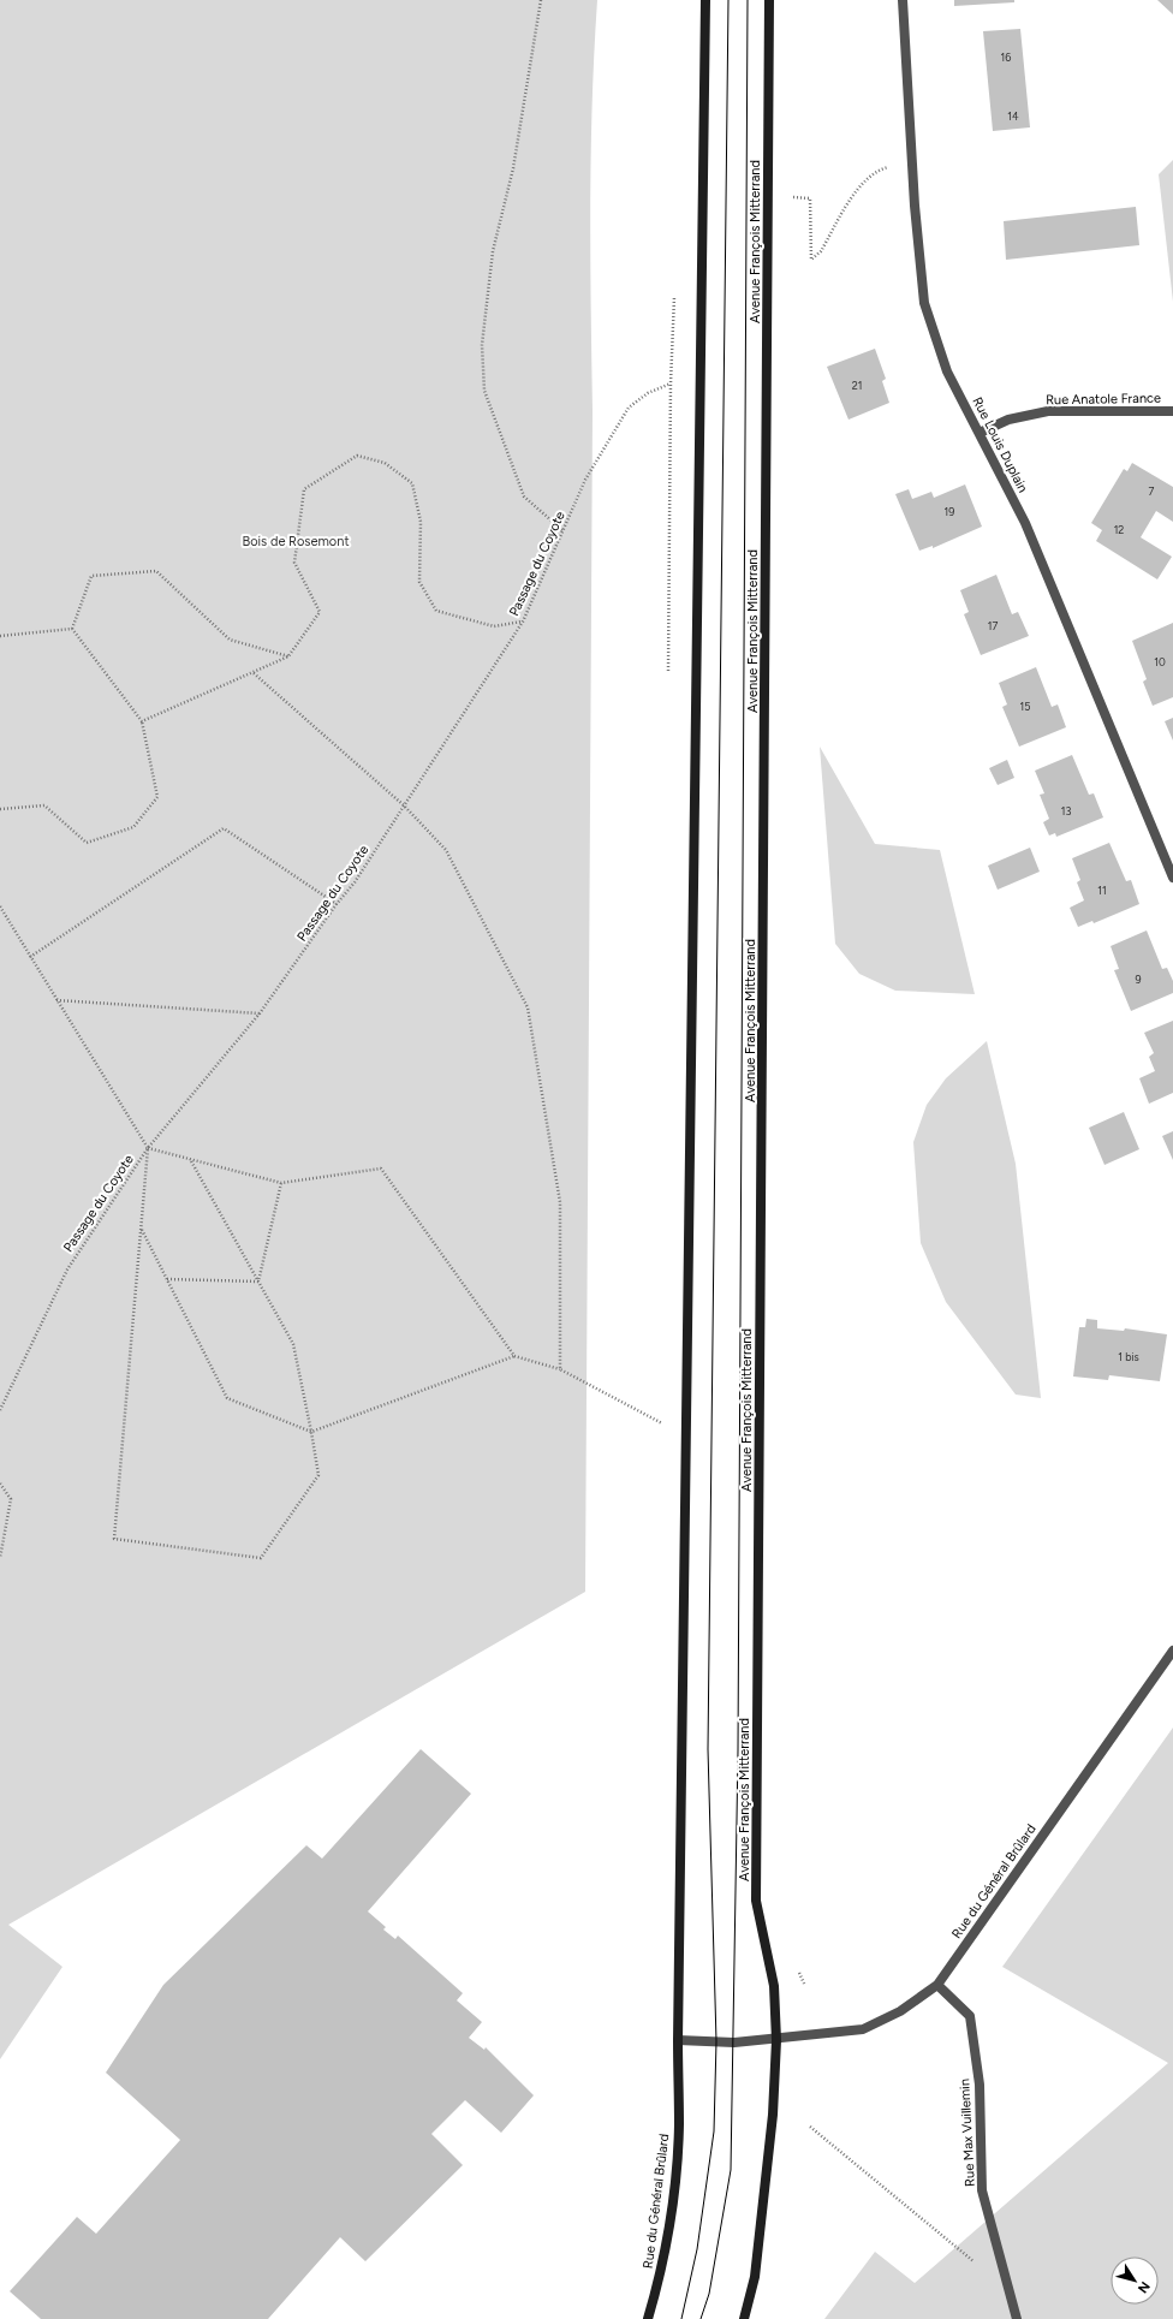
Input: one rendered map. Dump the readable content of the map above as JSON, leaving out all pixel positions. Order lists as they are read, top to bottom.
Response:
{
  "streets": {
    "main road": ["Avenue François Mitterrand", "Rue du Général Brûlard"],
    "street": ["Rue Anatole France", "Rue Louis Duplain", "Rue Max Vuillemin"],
    "path": ["Passage du Coyote"]
  },
  "crossings": [
    ["Avenue François Mitterrand", "Rue du Général Brûlard"],
    ["Rue Anatole France", "Rue Louis Duplain"],
    ["Rue du Général Brûlard", "Rue Max Vuillemin"]
  ],
  "parks": ["Bois de Rosemont"],
  "house_numbers": [
    "16",
    "14",
    "21",
    "7",
    "19",
    "12",
    "17",
    "10",
    "15",
    "13",
    "11",
    "9",
    "1 bis"
  ],
  "north": "bottom right"
}
